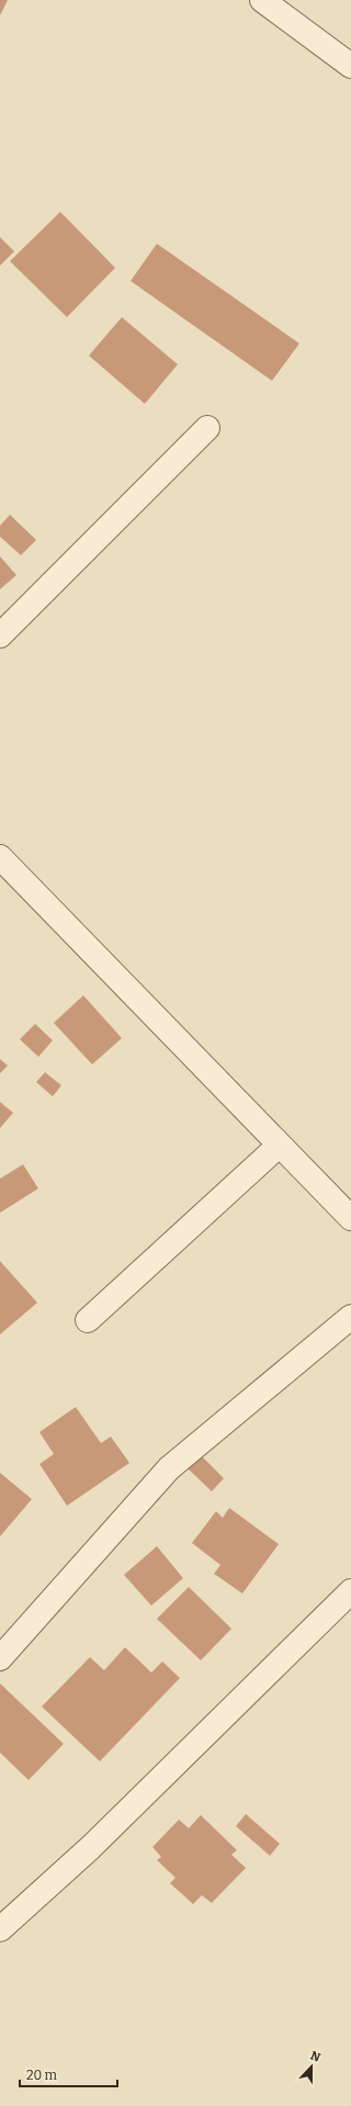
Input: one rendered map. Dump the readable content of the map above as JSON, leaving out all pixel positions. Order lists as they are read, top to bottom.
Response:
{
  "scale_bar": "20 m",
  "north": "top"
}
